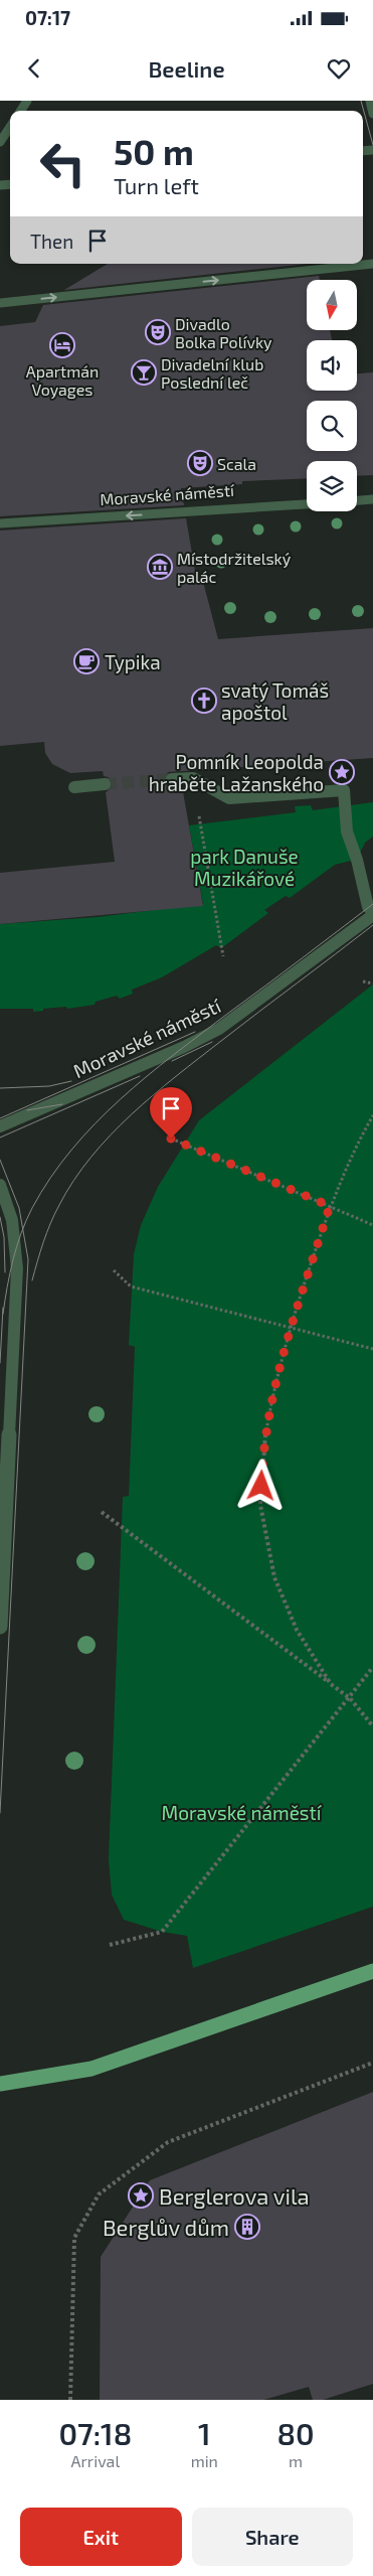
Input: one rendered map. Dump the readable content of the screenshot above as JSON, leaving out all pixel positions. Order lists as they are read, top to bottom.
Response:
{
  "streets": {
    "street": ["Moravské náměstí"]
  },
  "one_way": ["Moravské náměstí"],
  "parks": ["park Danuše Muzikářové", "Moravské náměstí"],
  "places": {
    "theatre": ["Divadlo Bolka Polívky", "Scala"],
    "hotel": ["Apartmán Voyages"],
    "bar": ["Divadelní klub Poslední leč"],
    "museum": ["Místodržitelský palác"],
    "cafe": ["Typika"],
    "church": ["svatý Tomáš apoštol"],
    "place": ["Pomník Leopolda hraběte Lažanského", "Berglerova vila"],
    "building": ["Berglův dům"]
  },
  "north": "bottom",
  "page": {
    "status": "07:17",
    "header": "Beeline",
    "turn": ["50 m", "Turn left"],
    "then": "Then",
    "eta": [
      "07:18",
      "Arrival",
      "1",
      "min",
      "80",
      "m"
    ],
    "buttons": ["Exit", "Share"]
  }
}
